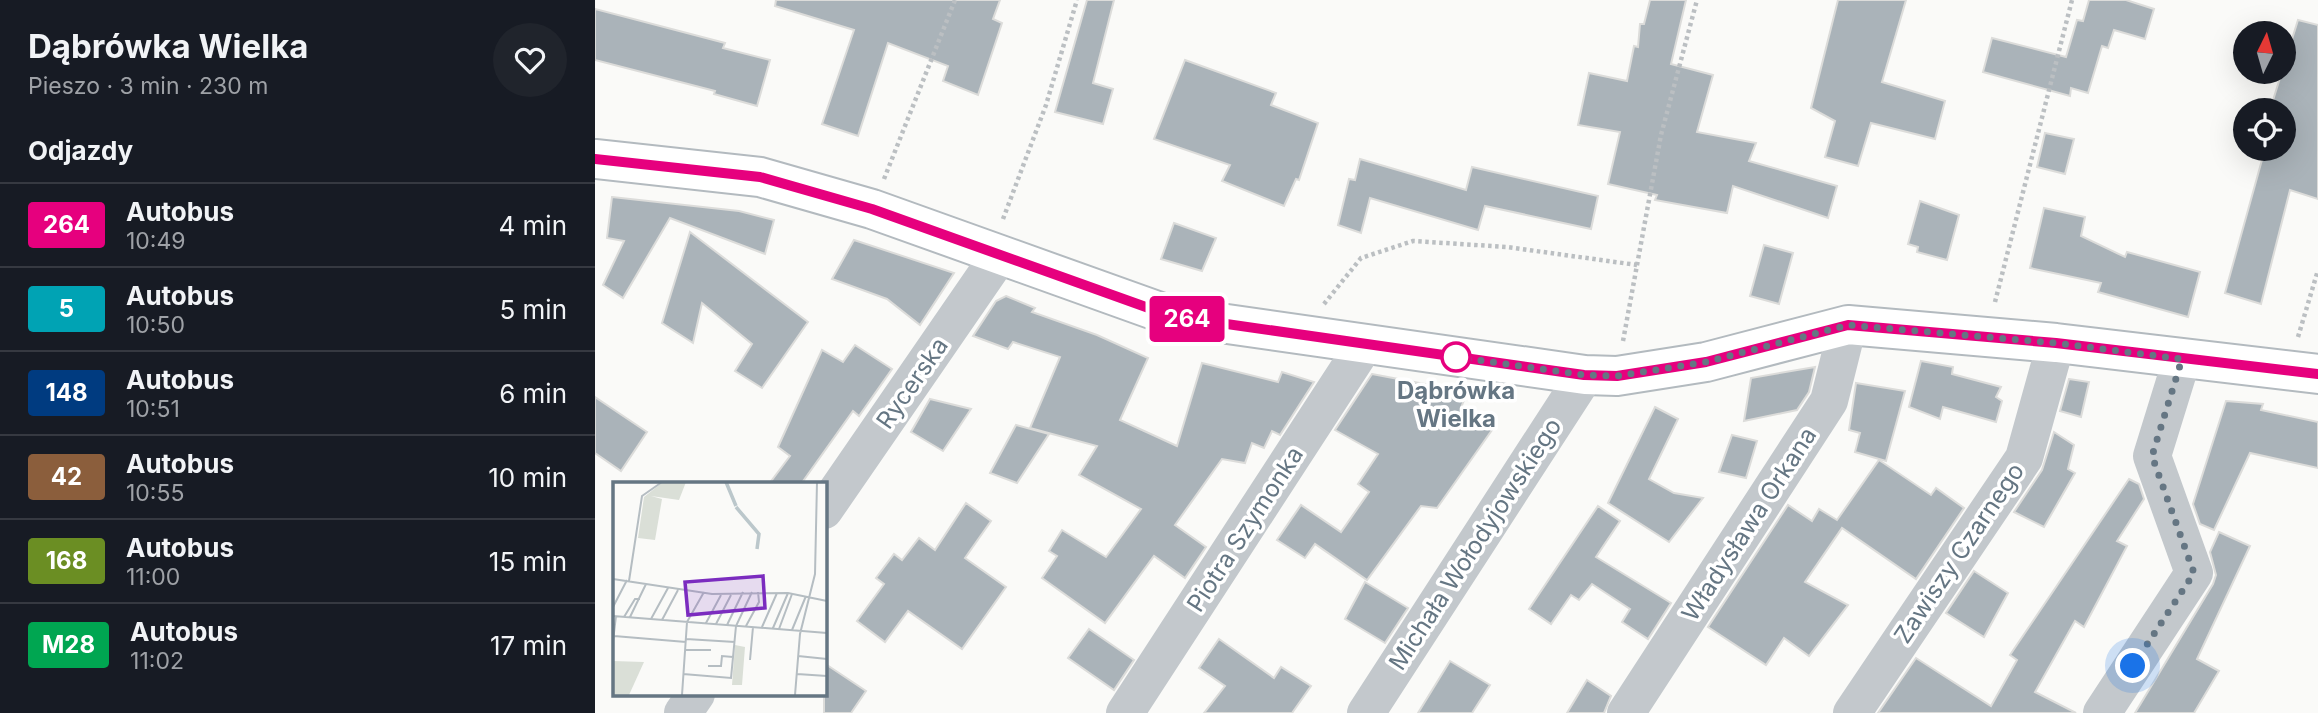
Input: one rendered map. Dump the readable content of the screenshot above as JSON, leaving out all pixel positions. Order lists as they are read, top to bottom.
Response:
{
  "streets": {
    "street": [
      "Rycerska",
      "Władysława Orkana",
      "Piotra Szymonka",
      "Michała Wołodyjowskiego",
      "Zawiszy Czarnego"
    ]
  },
  "places": ["Dąbrówka Wielka"],
  "lines": ["bus line 264"],
  "north": "top",
  "page": {
    "heading": [
      ["Dąbrówka Wielka", "Pieszo · 3 min · 230 m"],
      "Odjazdy"
    ],
    "on_map": "264",
    "list": [
      {
        "mark": "264",
        "name": "Autobus",
        "note": "10:49",
        "value": "4 min"
      },
      {
        "mark": "5",
        "name": "Autobus",
        "note": "10:50",
        "value": "5 min"
      },
      {
        "mark": "148",
        "name": "Autobus",
        "note": "10:51",
        "value": "6 min"
      },
      {
        "mark": "42",
        "name": "Autobus",
        "note": "10:55",
        "value": "10 min"
      },
      {
        "mark": "168",
        "name": "Autobus",
        "note": "11:00",
        "value": "15 min"
      },
      {
        "mark": "M28",
        "name": "Autobus",
        "note": "11:02",
        "value": "17 min"
      }
    ]
  }
}
